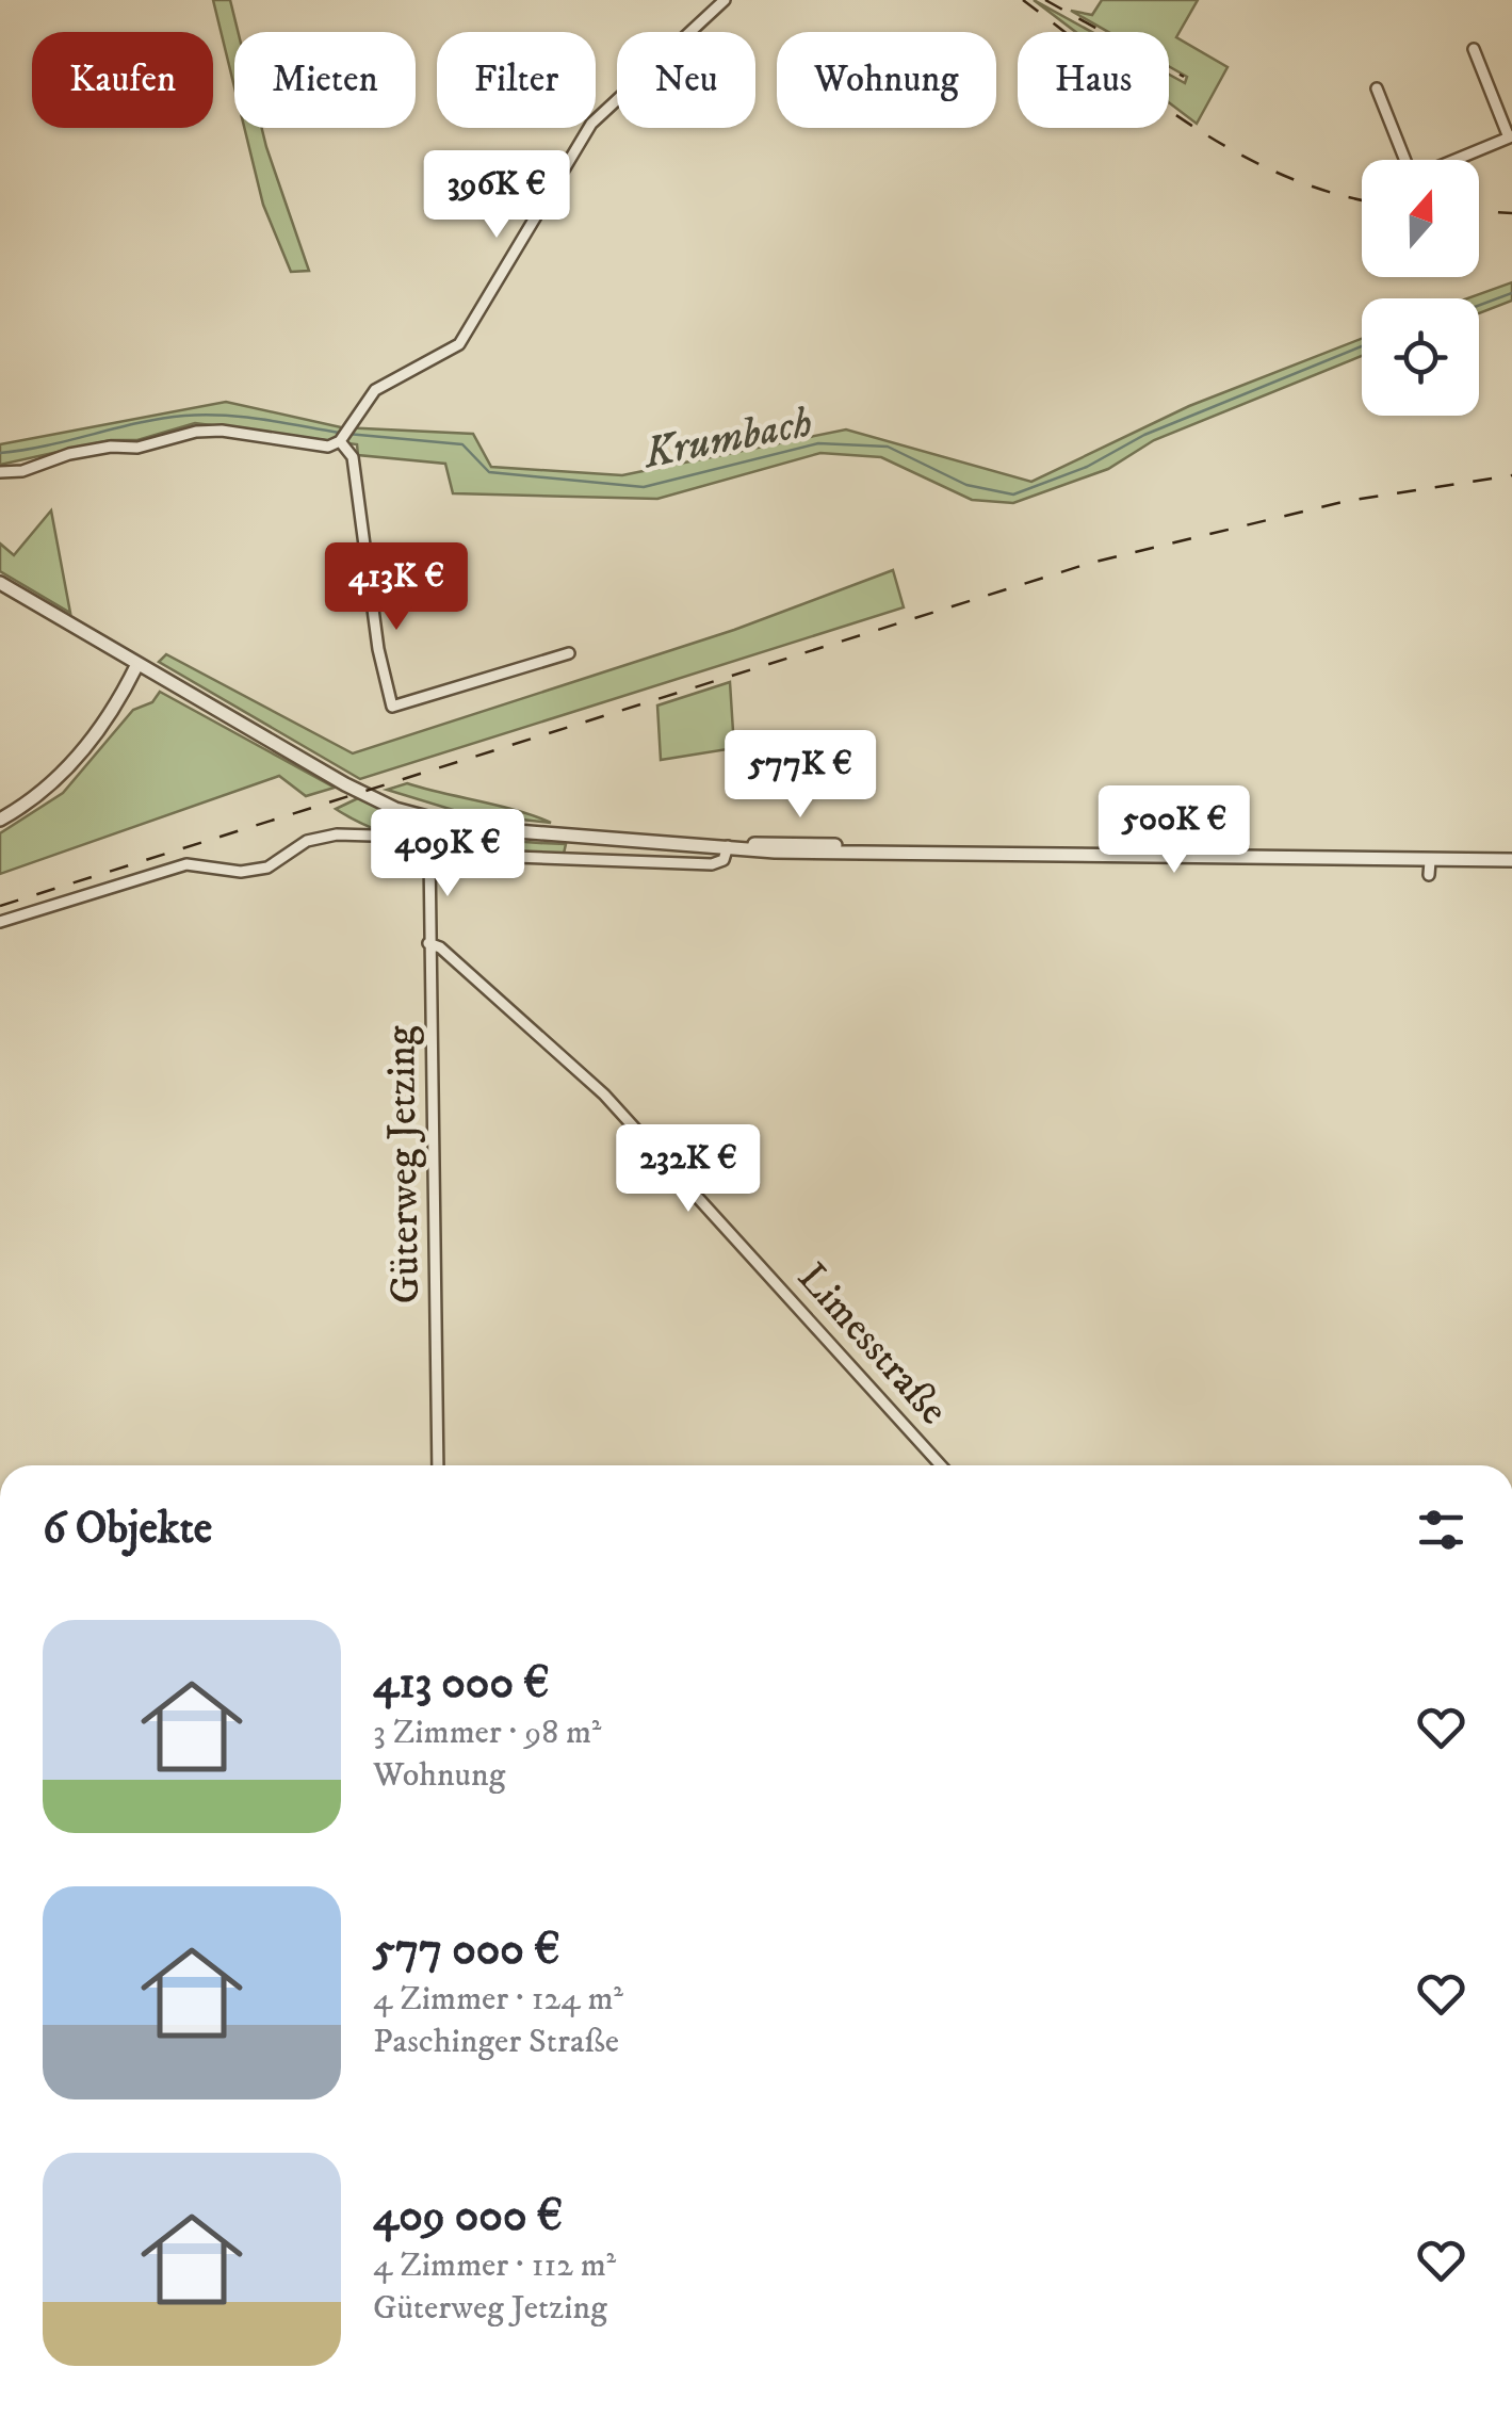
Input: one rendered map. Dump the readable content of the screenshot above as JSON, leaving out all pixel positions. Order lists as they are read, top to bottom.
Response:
{
  "streets": {
    "street": ["Güterweg Jetzing", "Limesstraße"]
  },
  "crossings": [
    ["Güterweg Jetzing", "Limesstraße"]
  ],
  "water": ["Krumbach"],
  "north": "top",
  "page": {
    "chip": [
      "Kaufen",
      "Mieten",
      "Filter",
      "Neu",
      "Wohnung",
      "Haus"
    ],
    "price": [
      "396K €",
      "413K €",
      "577K €",
      "500K €",
      "409K €",
      "232K €"
    ],
    "heading": "6 Objekte",
    "list": [
      {
        "name": "413 000 €",
        "note": "3 Zimmer · 98 m² · Wohnung"
      },
      {
        "name": "577 000 €",
        "note": "4 Zimmer · 124 m² · Paschinger Straße"
      },
      {
        "name": "409 000 €",
        "note": "4 Zimmer · 112 m² · Güterweg Jetzing"
      }
    ]
  }
}
